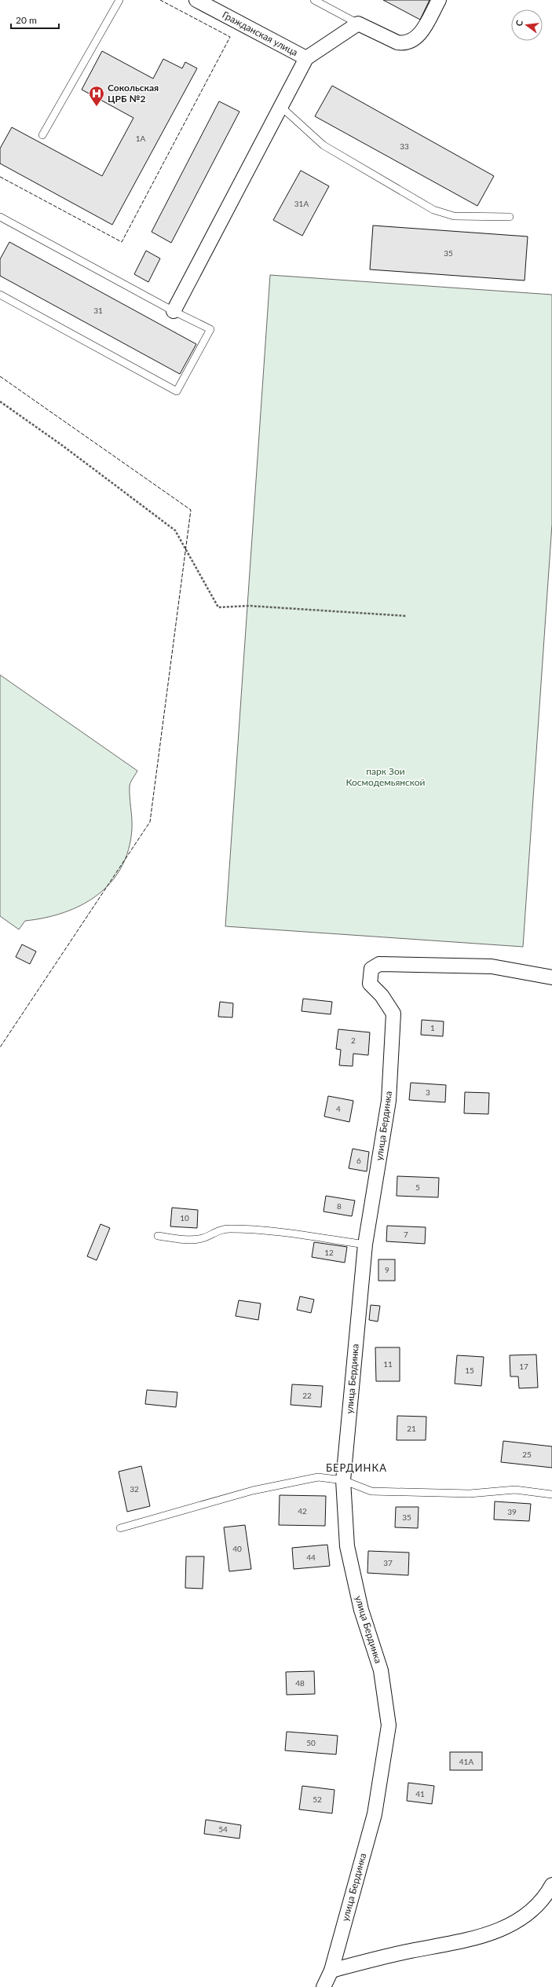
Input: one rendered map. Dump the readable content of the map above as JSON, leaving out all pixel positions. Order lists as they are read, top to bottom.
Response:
{
  "streets": {
    "street": ["Гражданская улица", "улица Бердинка"]
  },
  "districts": ["БЕРДИНКА"],
  "parks": ["парк Зои Космодемьянской"],
  "places": {
    "hospital": ["Сокольская ЦРБ №2"]
  },
  "house_numbers": [
    "1А",
    "33",
    "31А",
    "35",
    "31",
    "1",
    "2",
    "3",
    "4",
    "6",
    "5",
    "8",
    "10",
    "7",
    "12",
    "9",
    "11",
    "17",
    "15",
    "22",
    "21",
    "25",
    "32",
    "42",
    "39",
    "35",
    "40",
    "44",
    "37",
    "48",
    "50",
    "41А",
    "41",
    "52",
    "54"
  ],
  "scale_bar": "20 m",
  "north": "left"
}
